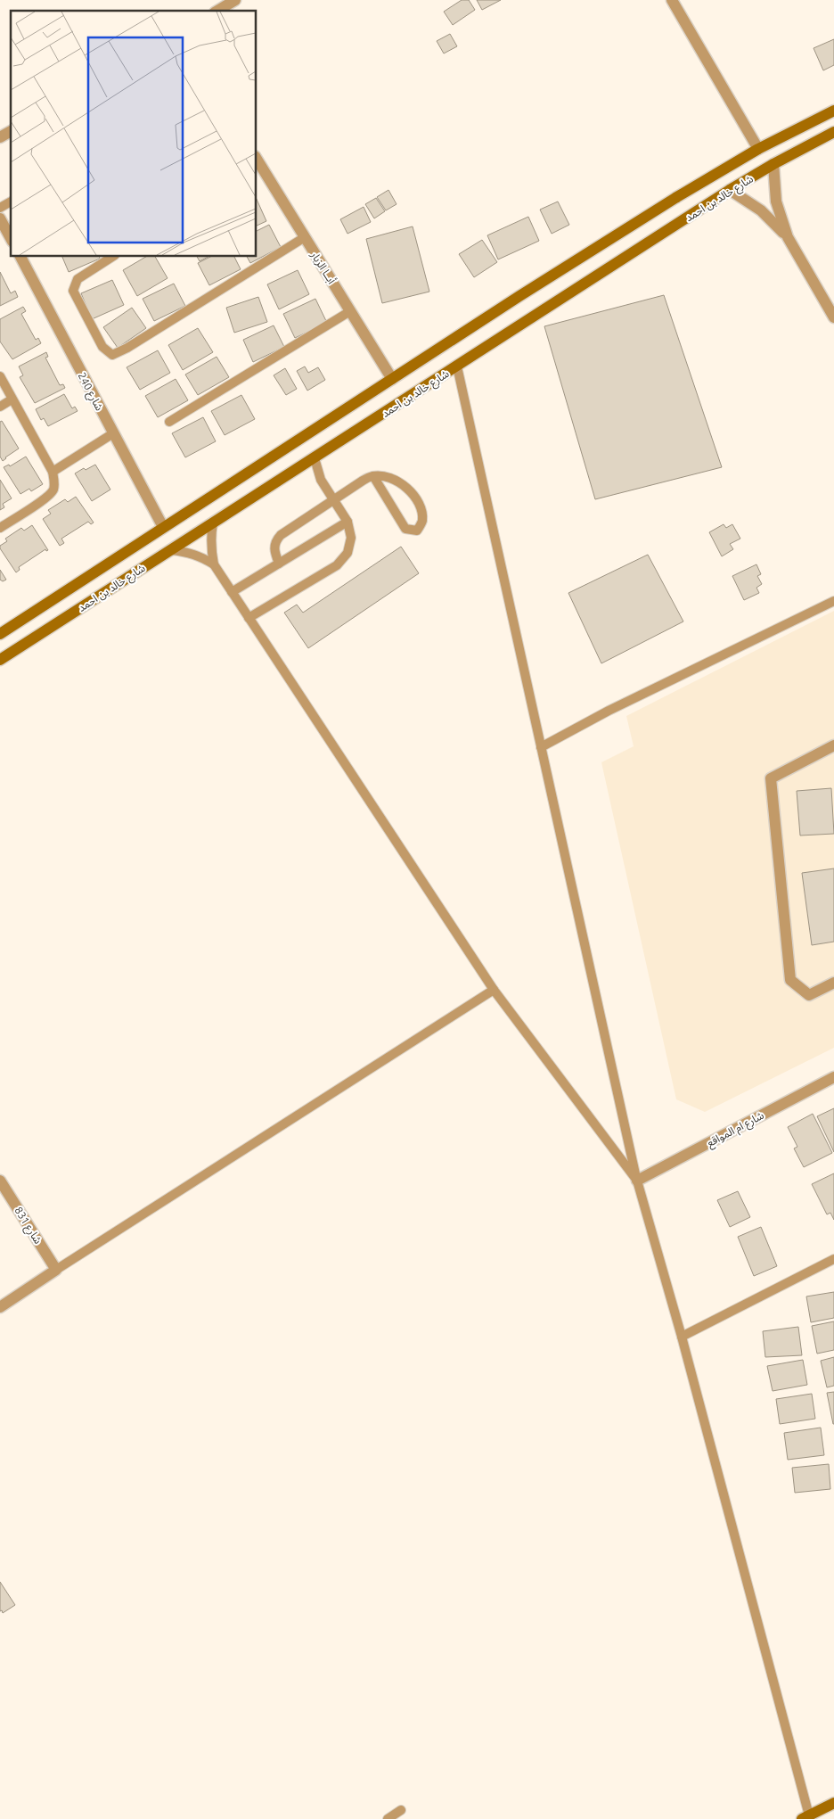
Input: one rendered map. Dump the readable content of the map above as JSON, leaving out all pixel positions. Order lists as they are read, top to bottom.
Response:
{
  "streets": {
    "main road": ["شارع خالد بن احمد"],
    "street": [
      "أبــا الزبار",
      "شارع 240",
      "شارع ام المواقع",
      "شارع 831"
    ]
  },
  "crossings": [
    ["شارع خالد بن احمد", "أبــا الزبار"],
    ["شارع خالد بن احمد", "شارع 240"]
  ]
}
